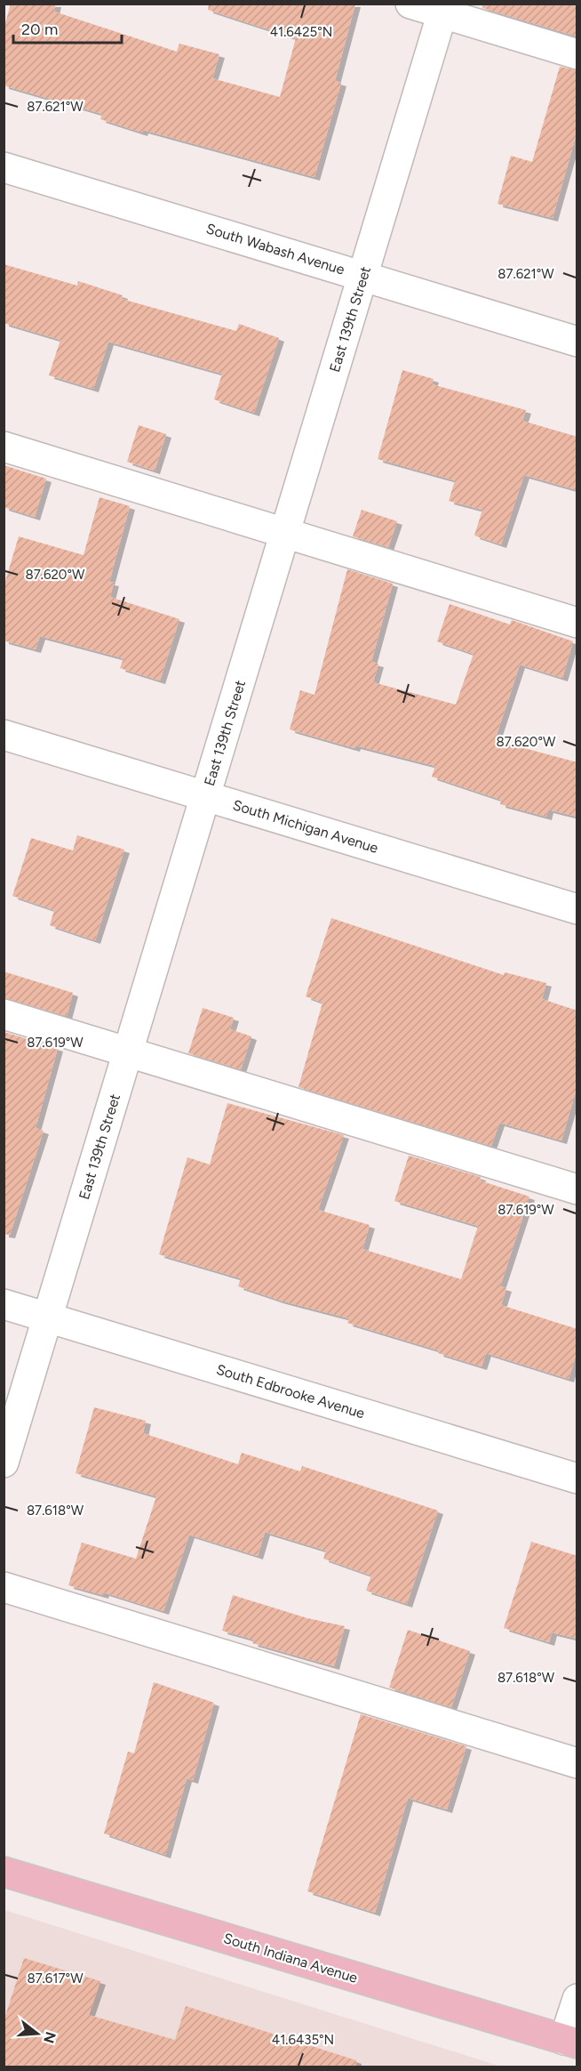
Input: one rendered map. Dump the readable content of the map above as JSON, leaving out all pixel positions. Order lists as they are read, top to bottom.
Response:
{
  "streets": {
    "main road": ["South Indiana Avenue"],
    "street": [
      "South Wabash Avenue",
      "East 139th Street",
      "South Michigan Avenue",
      "South Edbrooke Avenue"
    ]
  },
  "crossings": [
    ["South Wabash Avenue", "East 139th Street"],
    ["East 139th Street", "South Michigan Avenue"],
    ["East 139th Street", "South Edbrooke Avenue"]
  ],
  "scale_bar": "20 m",
  "north": "right",
  "coordinates": [
    "41.6425°N",
    "87.621°W",
    "87.620°W",
    "87.619°W",
    "87.618°W",
    "87.617°W",
    "41.6435°N"
  ]
}
